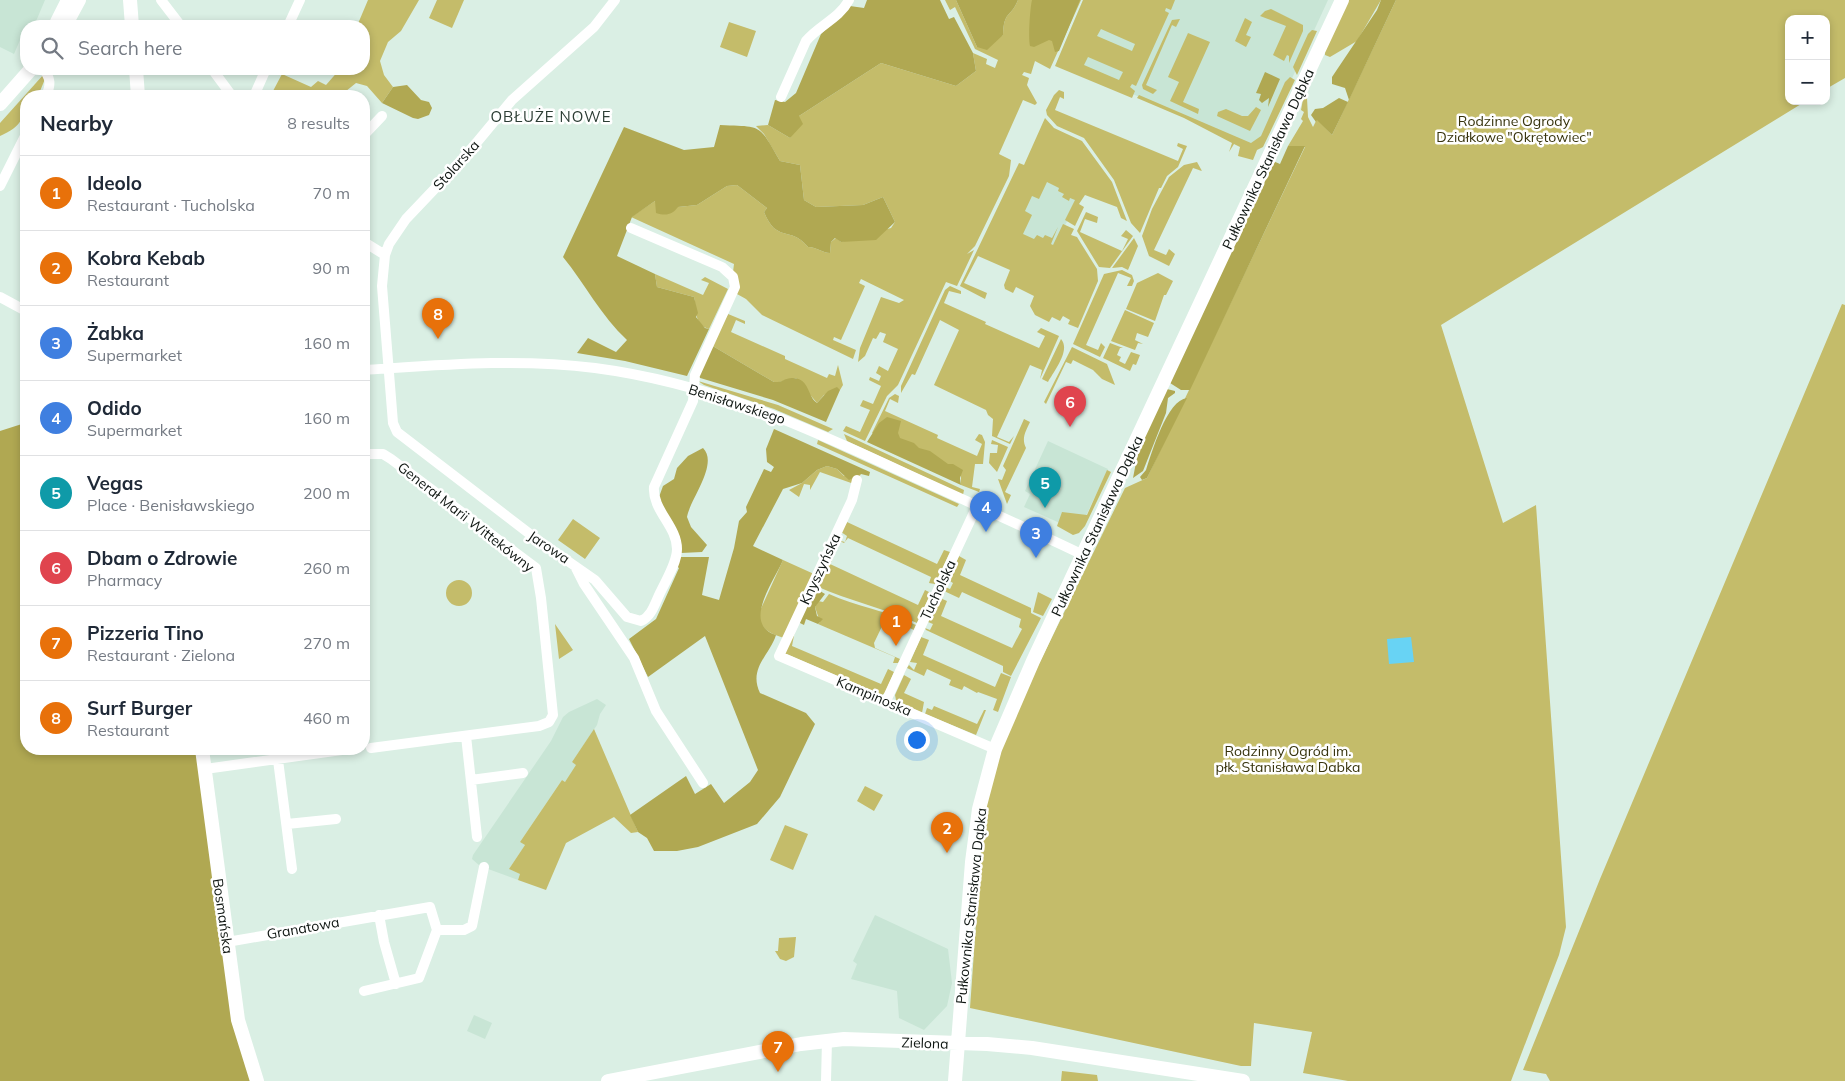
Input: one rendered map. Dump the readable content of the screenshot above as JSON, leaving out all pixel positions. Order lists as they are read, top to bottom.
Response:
{
  "streets": {
    "street": [
      "Pułkownika Stanisława Dąbka",
      "Stolarska",
      "Benisławskiego",
      "Generał Marii Wittekówny",
      "Jarowa",
      "Knyszyńska",
      "Tucholska",
      "Kampinoska",
      "Bosmańska",
      "Granatowa",
      "Zielona"
    ]
  },
  "crossings": [
    ["Pułkownika Stanisława Dąbka", "Benisławskiego"],
    ["Pułkownika Stanisława Dąbka", "Kampinoska"],
    ["Pułkownika Stanisława Dąbka", "Zielona"],
    ["Stolarska", "Benisławskiego"],
    ["Stolarska", "Jarowa"],
    ["Benisławskiego", "Jarowa"],
    ["Benisławskiego", "Tucholska"],
    ["Knyszyńska", "Kampinoska"],
    ["Tucholska", "Kampinoska"],
    ["Bosmańska", "Granatowa"]
  ],
  "districts": ["OBŁUŻE NOWE"],
  "parks": ["Rodzinne Ogrody Działkowe \"Okrętowiec\"", "Rodzinny Ogród im. płk. Stanisława Dabka"],
  "page": {
    "map_buttons": ["+", "−"],
    "search": "Search here",
    "heading": ["Nearby", "8 results"],
    "list": [
      {
        "mark": "1",
        "name": "Ideolo",
        "note": "Restaurant · Tucholska",
        "value": "70 m"
      },
      {
        "mark": "2",
        "name": "Kobra Kebab",
        "note": "Restaurant",
        "value": "90 m"
      },
      {
        "mark": "3",
        "name": "Żabka",
        "note": "Supermarket",
        "value": "160 m"
      },
      {
        "mark": "4",
        "name": "Odido",
        "note": "Supermarket",
        "value": "160 m"
      },
      {
        "mark": "5",
        "name": "Vegas",
        "note": "Place · Benisławskiego",
        "value": "200 m"
      },
      {
        "mark": "6",
        "name": "Dbam o Zdrowie",
        "note": "Pharmacy",
        "value": "260 m"
      },
      {
        "mark": "7",
        "name": "Pizzeria Tino",
        "note": "Restaurant · Zielona",
        "value": "270 m"
      },
      {
        "mark": "8",
        "name": "Surf Burger",
        "note": "Restaurant",
        "value": "460 m"
      }
    ],
    "pins": [
      "8",
      "6",
      "5",
      "4",
      "3",
      "1",
      "2",
      "7"
    ]
  }
}
